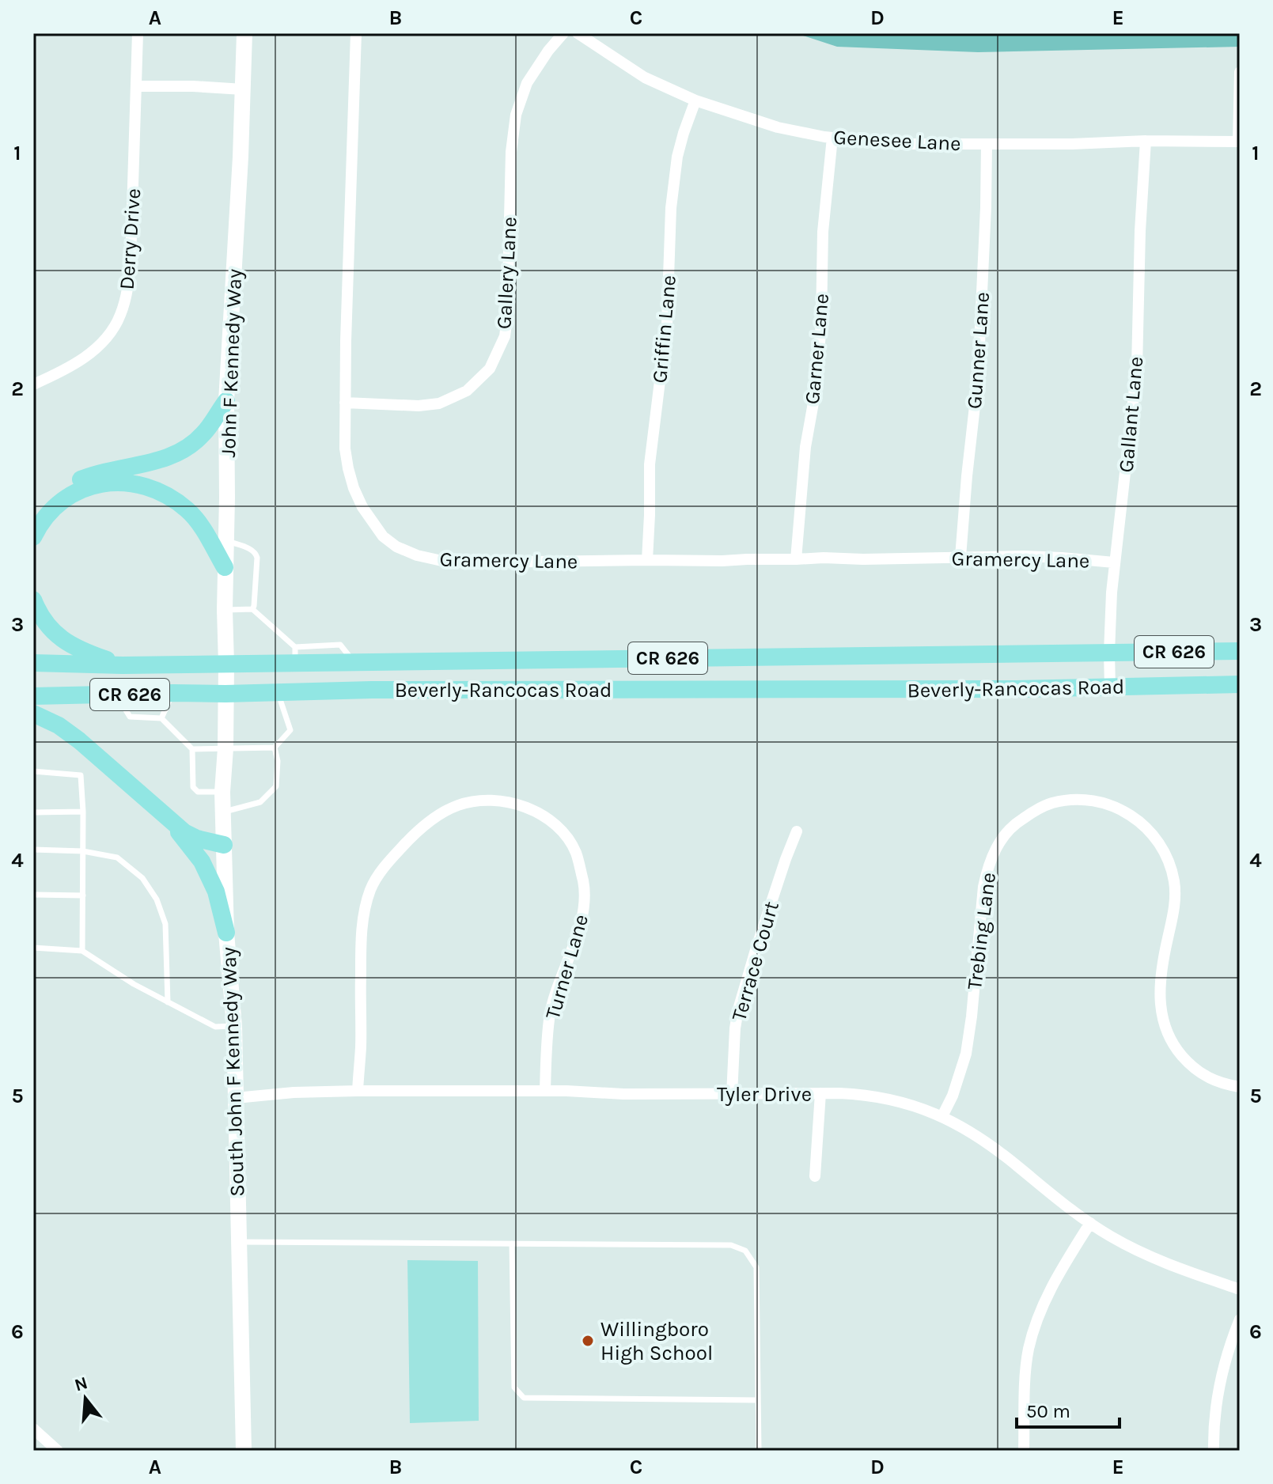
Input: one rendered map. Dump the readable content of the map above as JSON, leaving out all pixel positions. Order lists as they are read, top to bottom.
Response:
{
  "streets": {
    "main road": ["CR 626", "Beverly-Rancocas Road"],
    "street": [
      "Genesee Lane",
      "Derry Drive",
      "Gallery Lane",
      "Griffin Lane",
      "Garner Lane",
      "Gunner Lane",
      "John F Kennedy Way",
      "Gallant Lane",
      "Gramercy Lane",
      "Trebing Lane",
      "Terrace Court",
      "Turner Lane",
      "South John F Kennedy Way",
      "Tyler Drive"
    ]
  },
  "crossings": [
    ["Genesee Lane", "Griffin Lane"],
    ["Genesee Lane", "Garner Lane"],
    ["Genesee Lane", "Gunner Lane"],
    ["Genesee Lane", "Gallant Lane"],
    ["Gallery Lane", "Gramercy Lane"],
    ["Griffin Lane", "Gramercy Lane"],
    ["Garner Lane", "Gramercy Lane"],
    ["Gunner Lane", "Gramercy Lane"],
    ["John F Kennedy Way", "Beverly-Rancocas Road"],
    ["John F Kennedy Way", "South John F Kennedy Way"],
    ["Gallant Lane", "Gramercy Lane"],
    ["Gallant Lane", "Beverly-Rancocas Road"],
    ["Beverly-Rancocas Road", "South John F Kennedy Way"],
    ["Trebing Lane", "Tyler Drive"],
    ["Terrace Court", "Tyler Drive"],
    ["Turner Lane", "Tyler Drive"],
    ["South John F Kennedy Way", "Tyler Drive"]
  ],
  "places": ["Willingboro High School"],
  "scale_bar": "50 m",
  "north": "top",
  "grid": {
    "columns": [
      "A",
      "B",
      "C",
      "D",
      "E"
    ],
    "rows": [
      "1",
      "2",
      "3",
      "4",
      "5",
      "6"
    ]
  }
}
